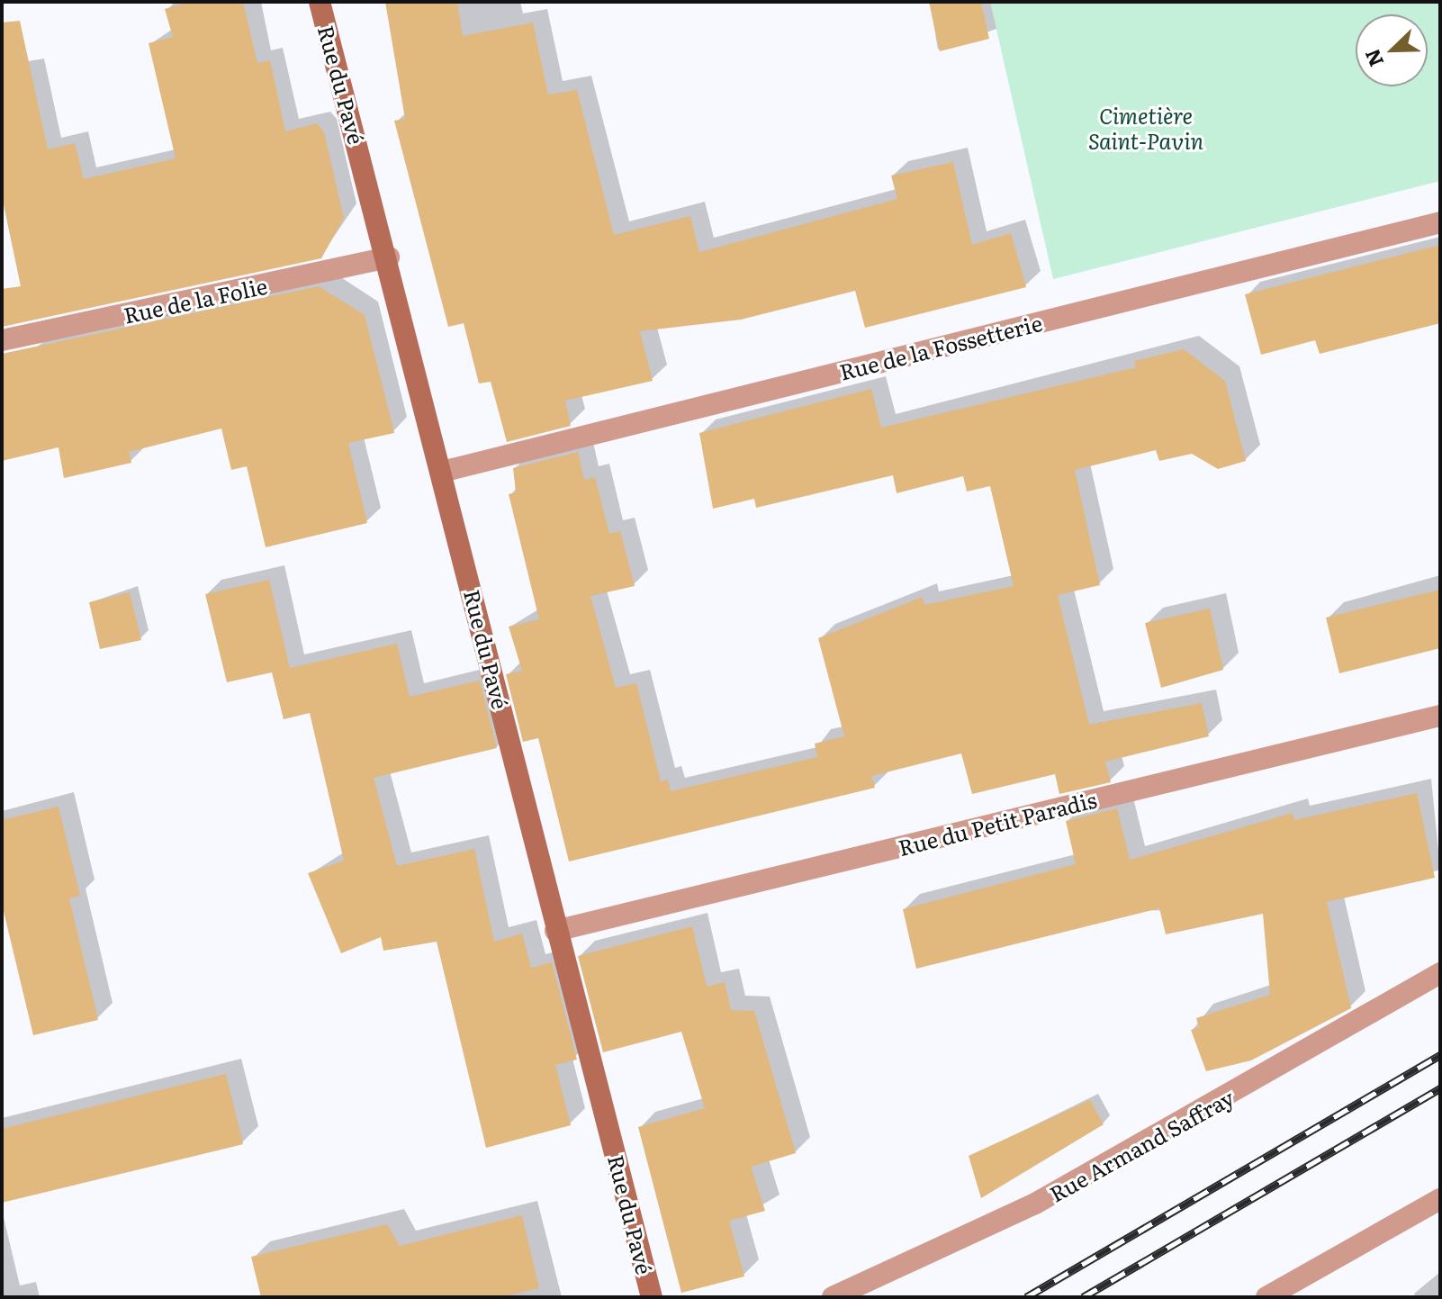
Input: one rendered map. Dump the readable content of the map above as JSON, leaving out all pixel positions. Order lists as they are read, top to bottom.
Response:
{
  "streets": {
    "street": [
      "Rue du Pavé",
      "Rue de la Folie",
      "Rue de la Fossetterie",
      "Rue du Petit Paradis",
      "Rue Armand Saffray"
    ]
  },
  "crossings": [
    ["Rue du Pavé", "Rue de la Folie"],
    ["Rue du Pavé", "Rue de la Fossetterie"],
    ["Rue du Pavé", "Rue du Petit Paradis"]
  ],
  "parks": ["Cimetière Saint-Pavin"],
  "north": "bottom left"
}
